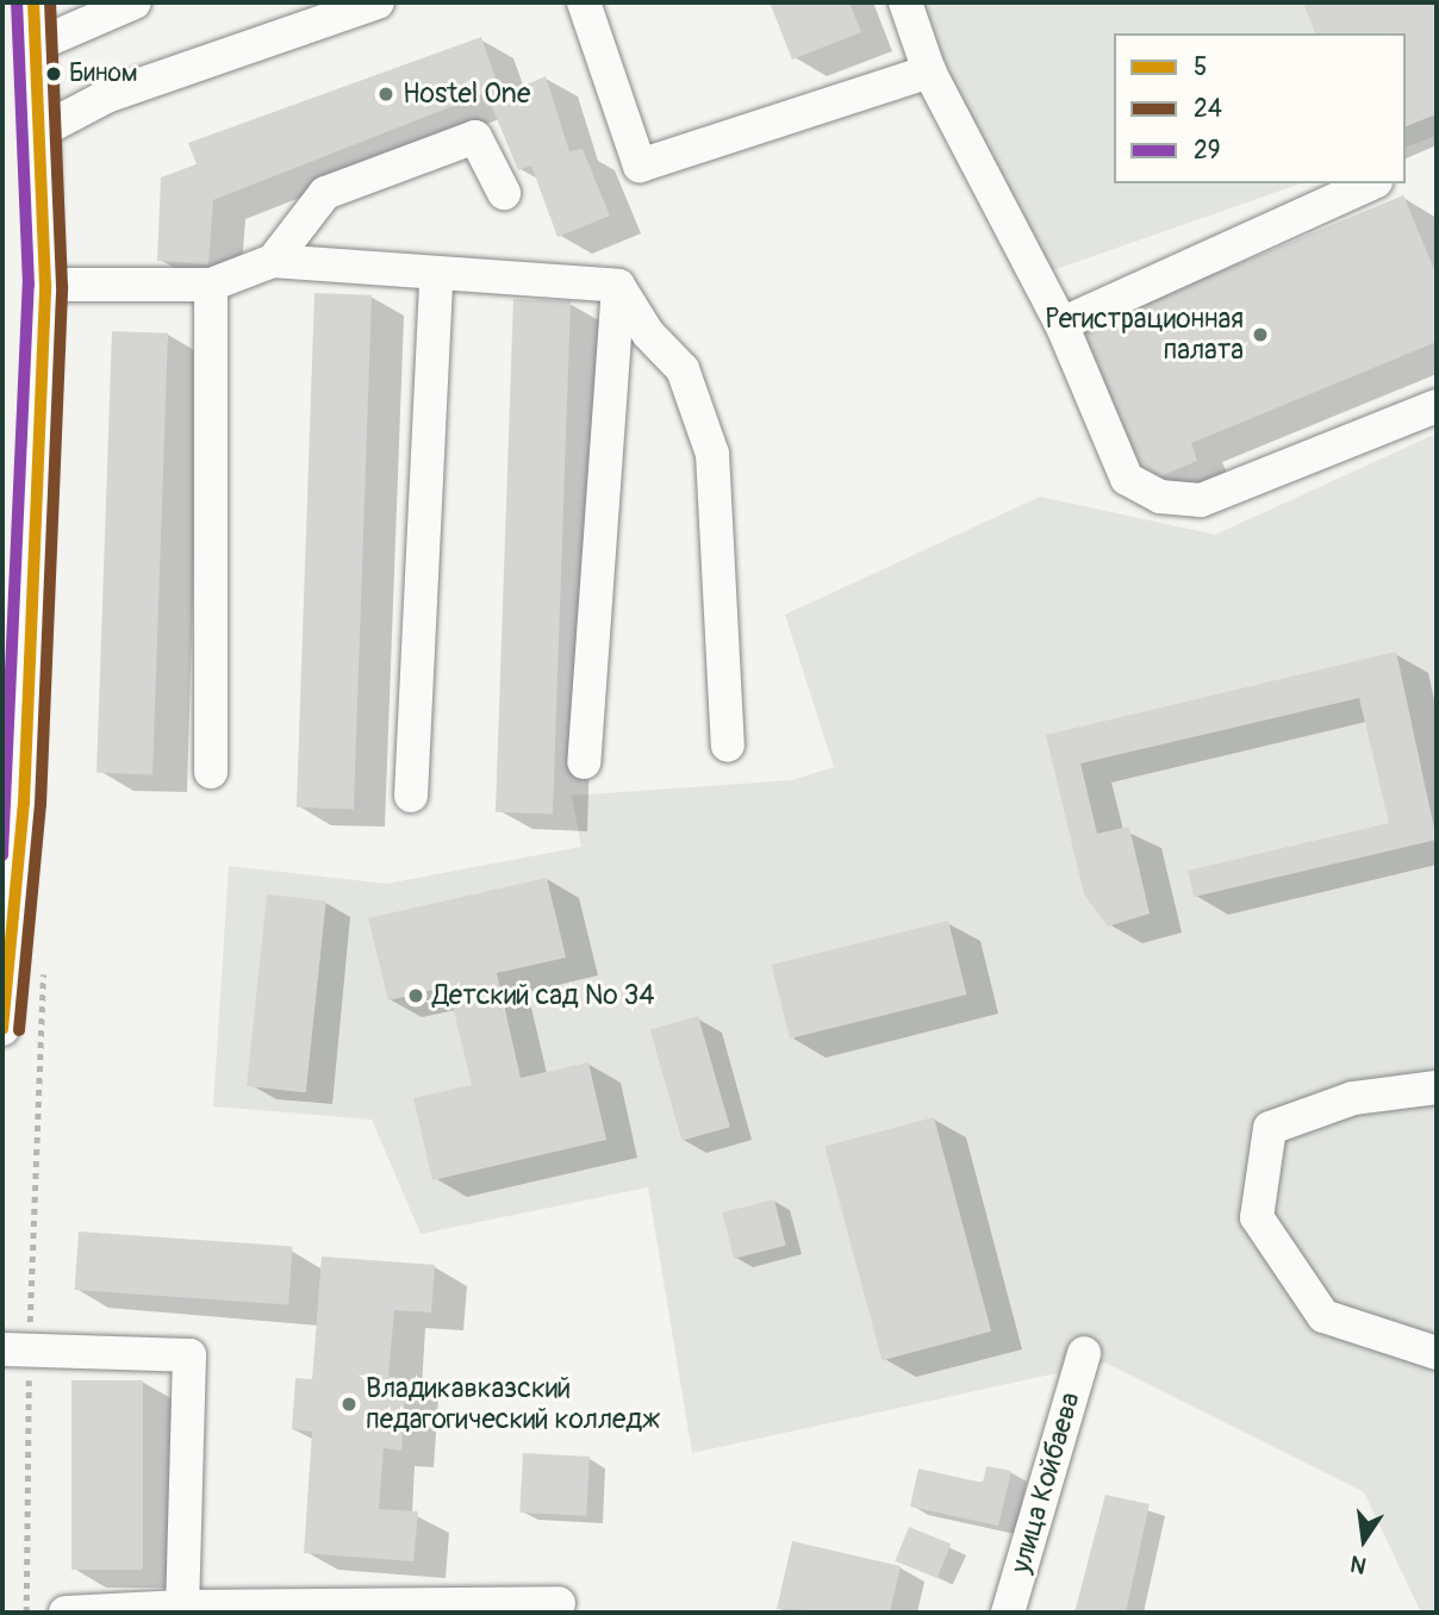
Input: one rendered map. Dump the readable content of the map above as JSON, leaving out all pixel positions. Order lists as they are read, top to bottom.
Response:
{
  "streets": {
    "street": ["улица Койбаева"]
  },
  "places": [
    "Бином",
    "Hostel One",
    "Регистрационная палата",
    "Детский сад № 34",
    "Владикавказский педагогический колледж"
  ],
  "lines": ["transit line 5", "transit line 24", "transit line 29"],
  "legend": ["5", "24", "29"],
  "north": "bottom"
}
